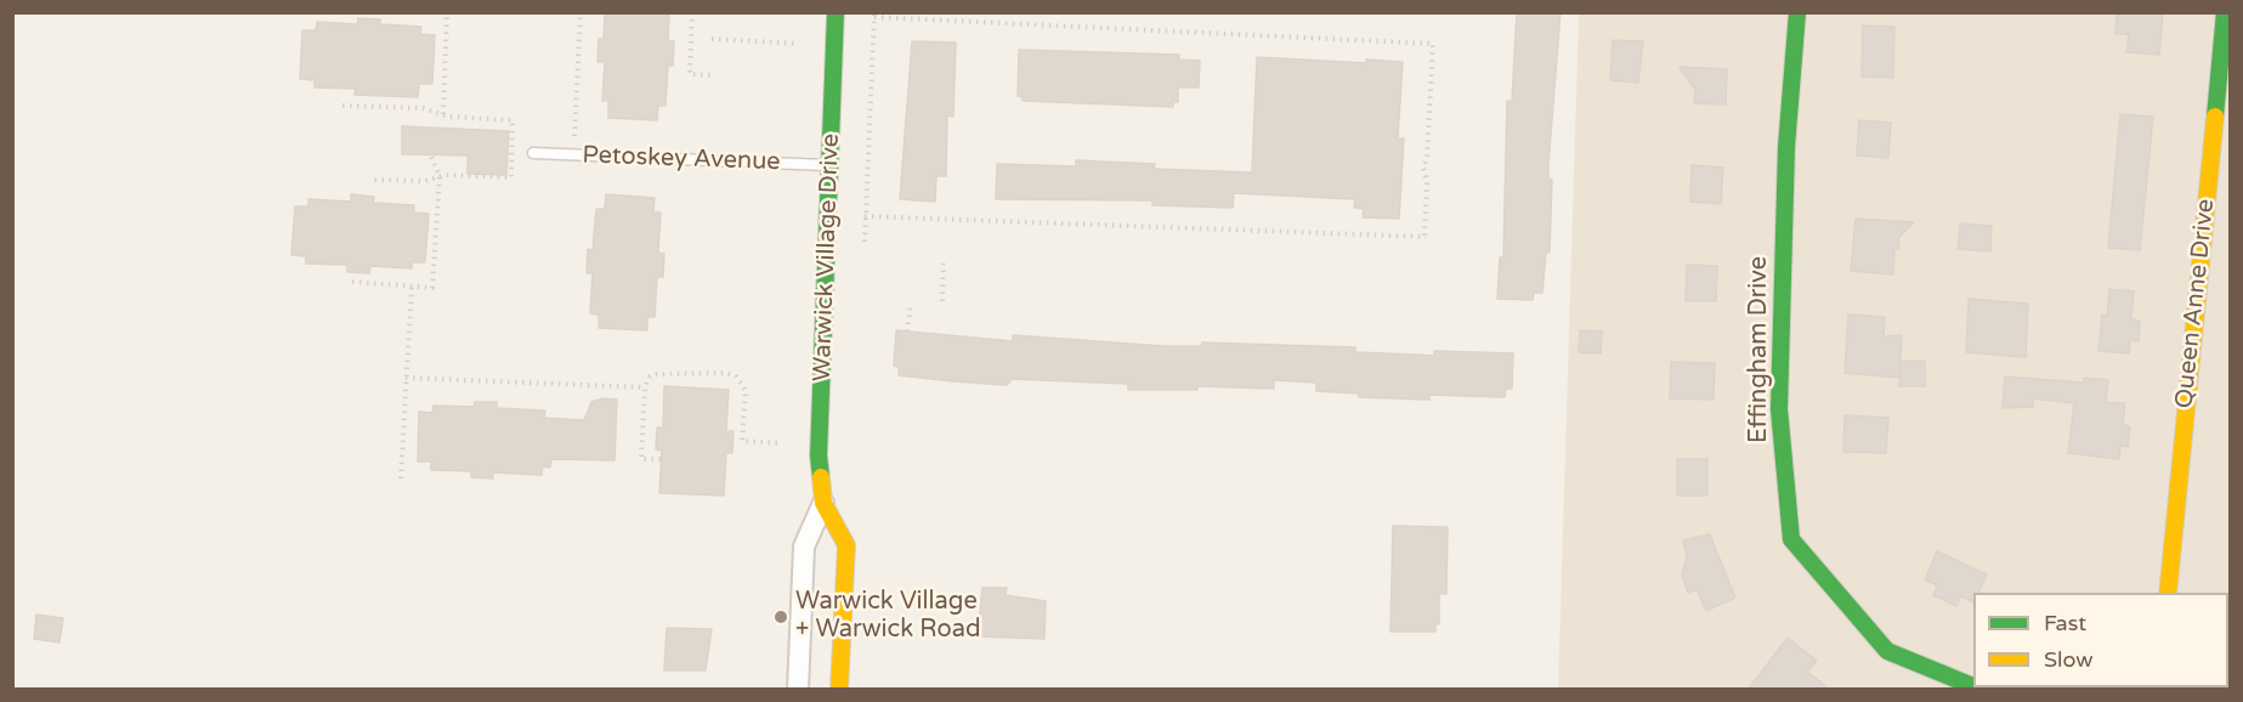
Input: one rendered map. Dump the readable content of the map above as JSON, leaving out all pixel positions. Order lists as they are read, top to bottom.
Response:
{
  "streets": {
    "street": ["Warwick Village Drive", "Queen Anne Drive", "Effingham Drive"],
    "lane": ["Petoskey Avenue"]
  },
  "crossings": [
    ["Petoskey Avenue", "Warwick Village Drive"]
  ],
  "places": ["Warwick Village + Warwick Road"],
  "legend": ["Fast", "Slow"]
}
